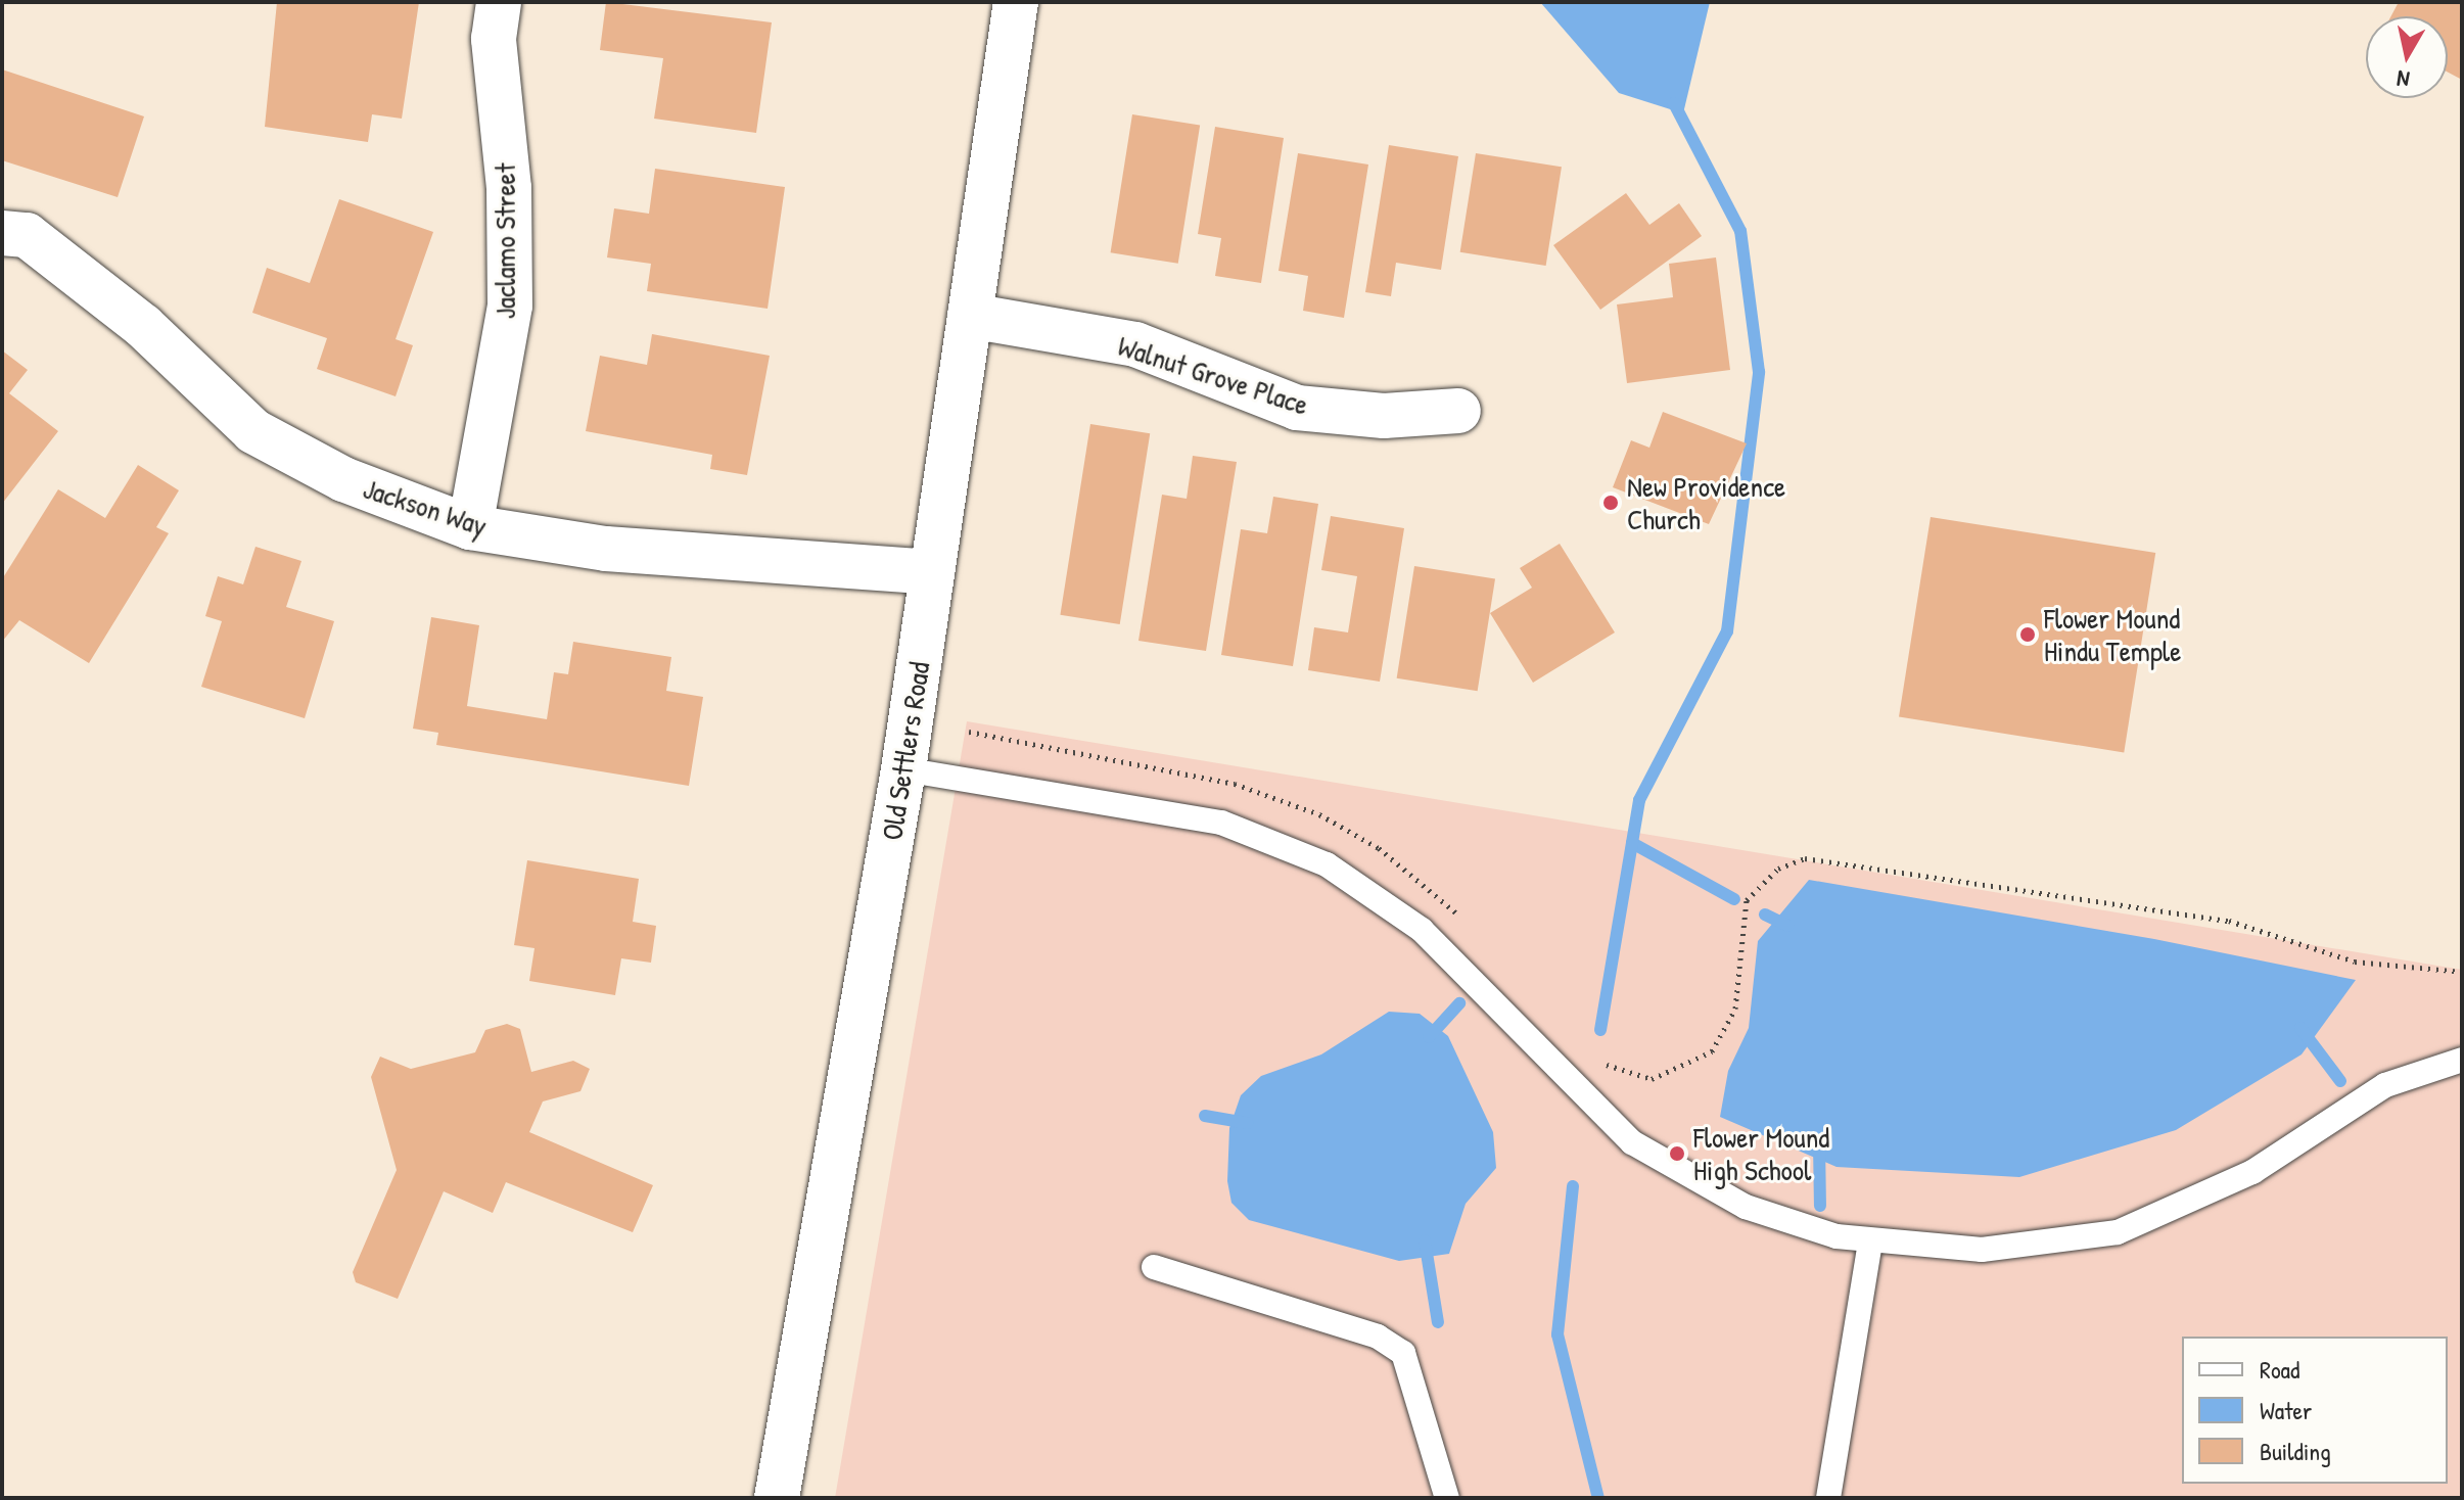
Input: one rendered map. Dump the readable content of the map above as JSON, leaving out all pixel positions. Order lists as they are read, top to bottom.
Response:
{
  "streets": {
    "street": [
      "Jaclamo Street",
      "Walnut Grove Place",
      "Jackson Way",
      "Old Settlers Road"
    ]
  },
  "crossings": [
    ["Jaclamo Street", "Jackson Way"],
    ["Walnut Grove Place", "Old Settlers Road"],
    ["Jackson Way", "Old Settlers Road"]
  ],
  "places": ["New Providence Church", "Flower Mound Hindu Temple", "Flower Mound High School"],
  "legend": ["Road", "Water", "Building"],
  "north": "bottom"
}
